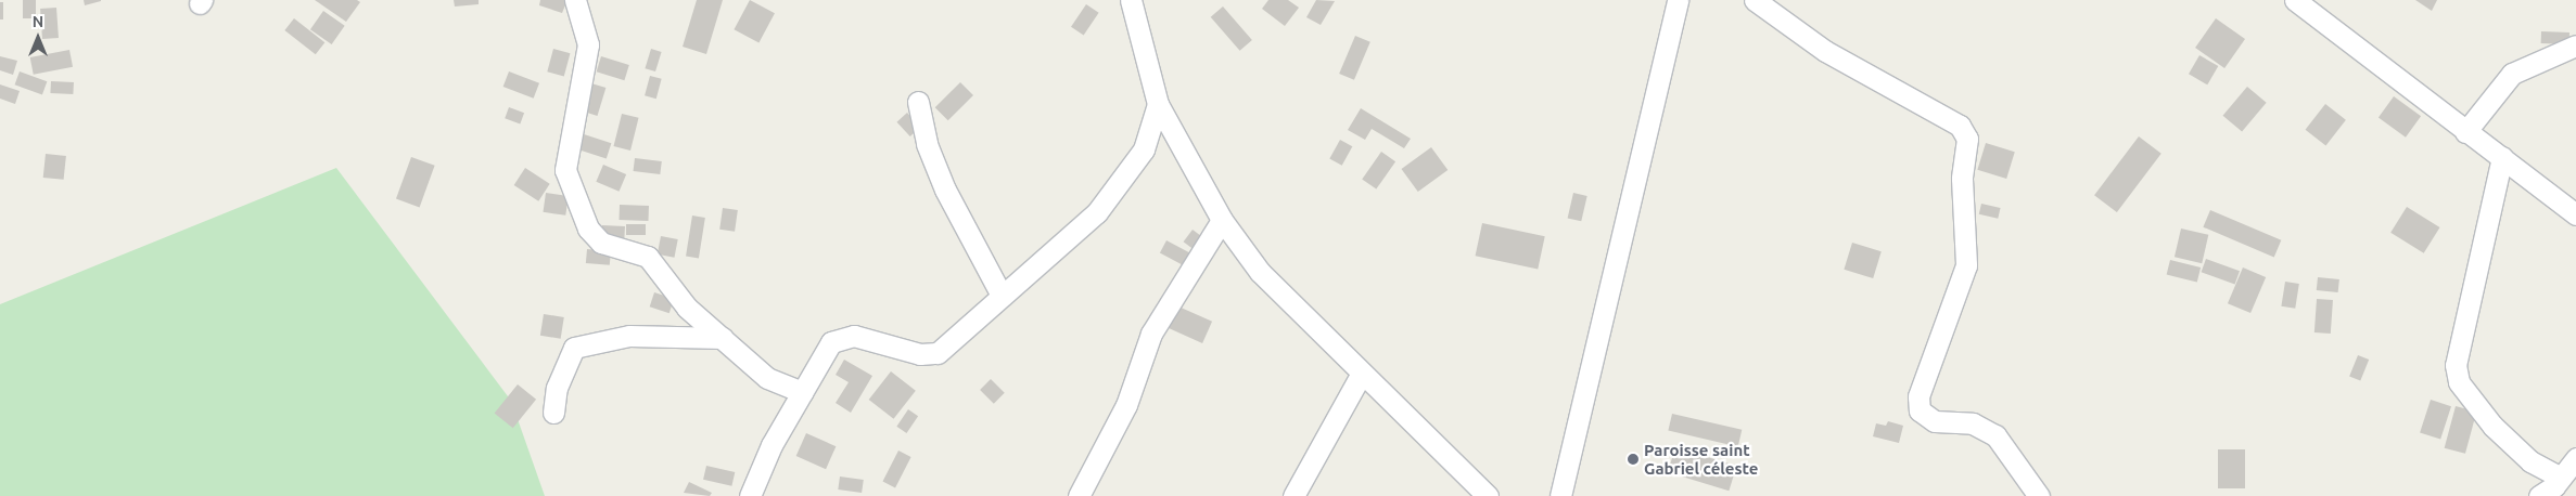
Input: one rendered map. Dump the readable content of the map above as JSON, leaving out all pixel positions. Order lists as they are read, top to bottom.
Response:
{
  "places": ["Paroisse saint Gabriel céleste"],
  "north": "top"
}
